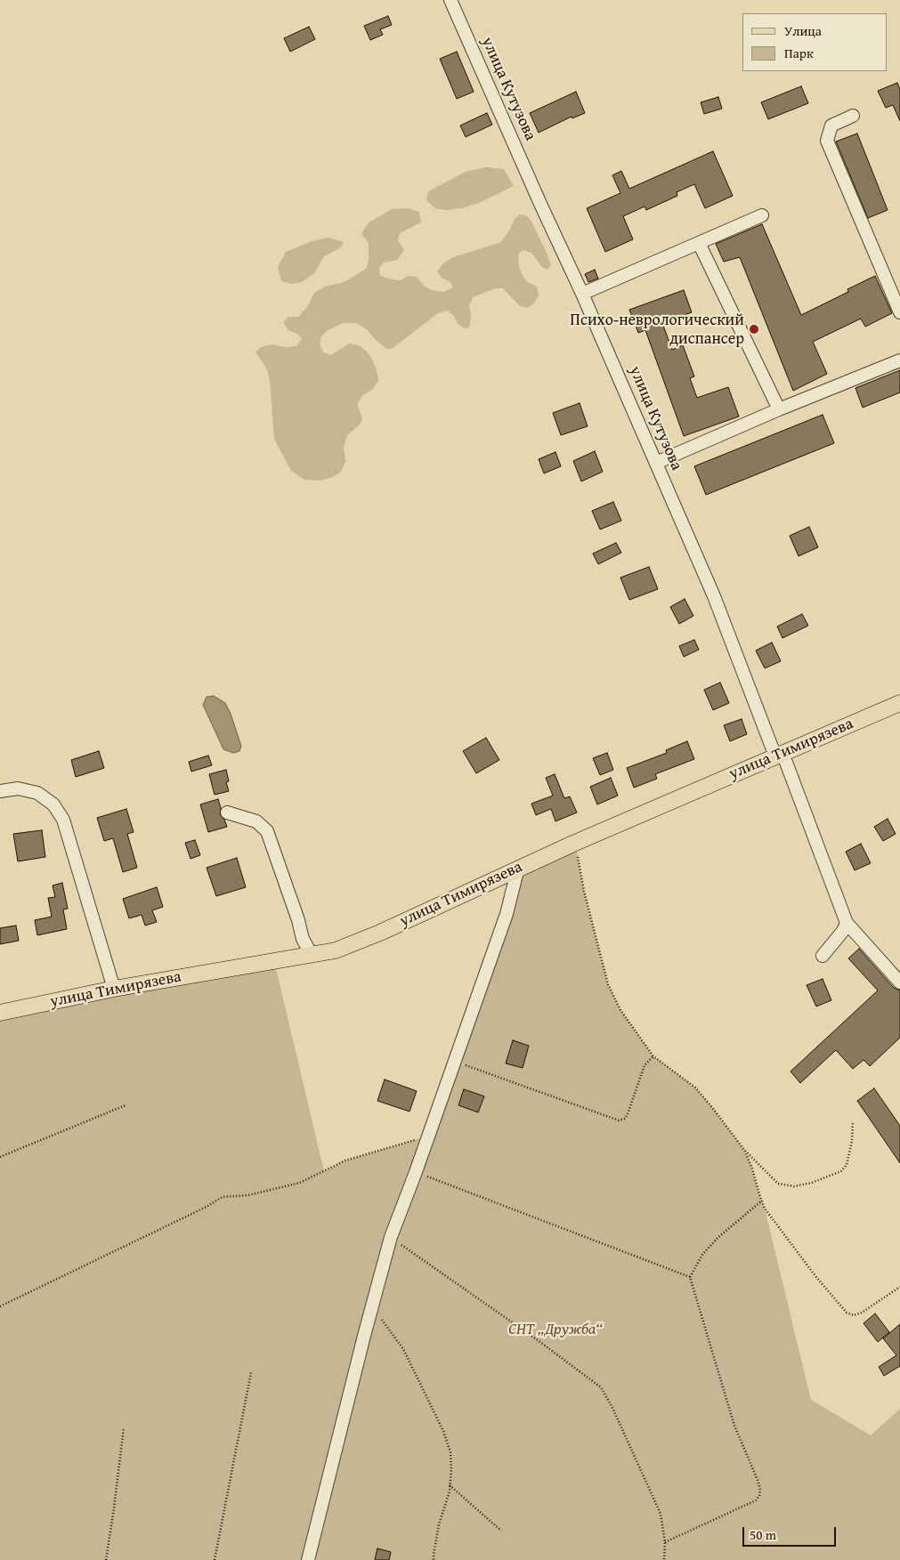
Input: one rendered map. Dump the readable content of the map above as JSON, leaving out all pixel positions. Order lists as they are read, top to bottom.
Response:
{
  "streets": {
    "main road": ["улица Тимирязева"],
    "street": ["улица Кутузова"]
  },
  "crossings": [
    ["улица Кутузова", "улица Тимирязева"]
  ],
  "parks": ["СНТ „Дружба“"],
  "places": ["Психо-неврологический диспансер"],
  "legend": ["Улица", "Парк"],
  "scale_bar": "50 m"
}
